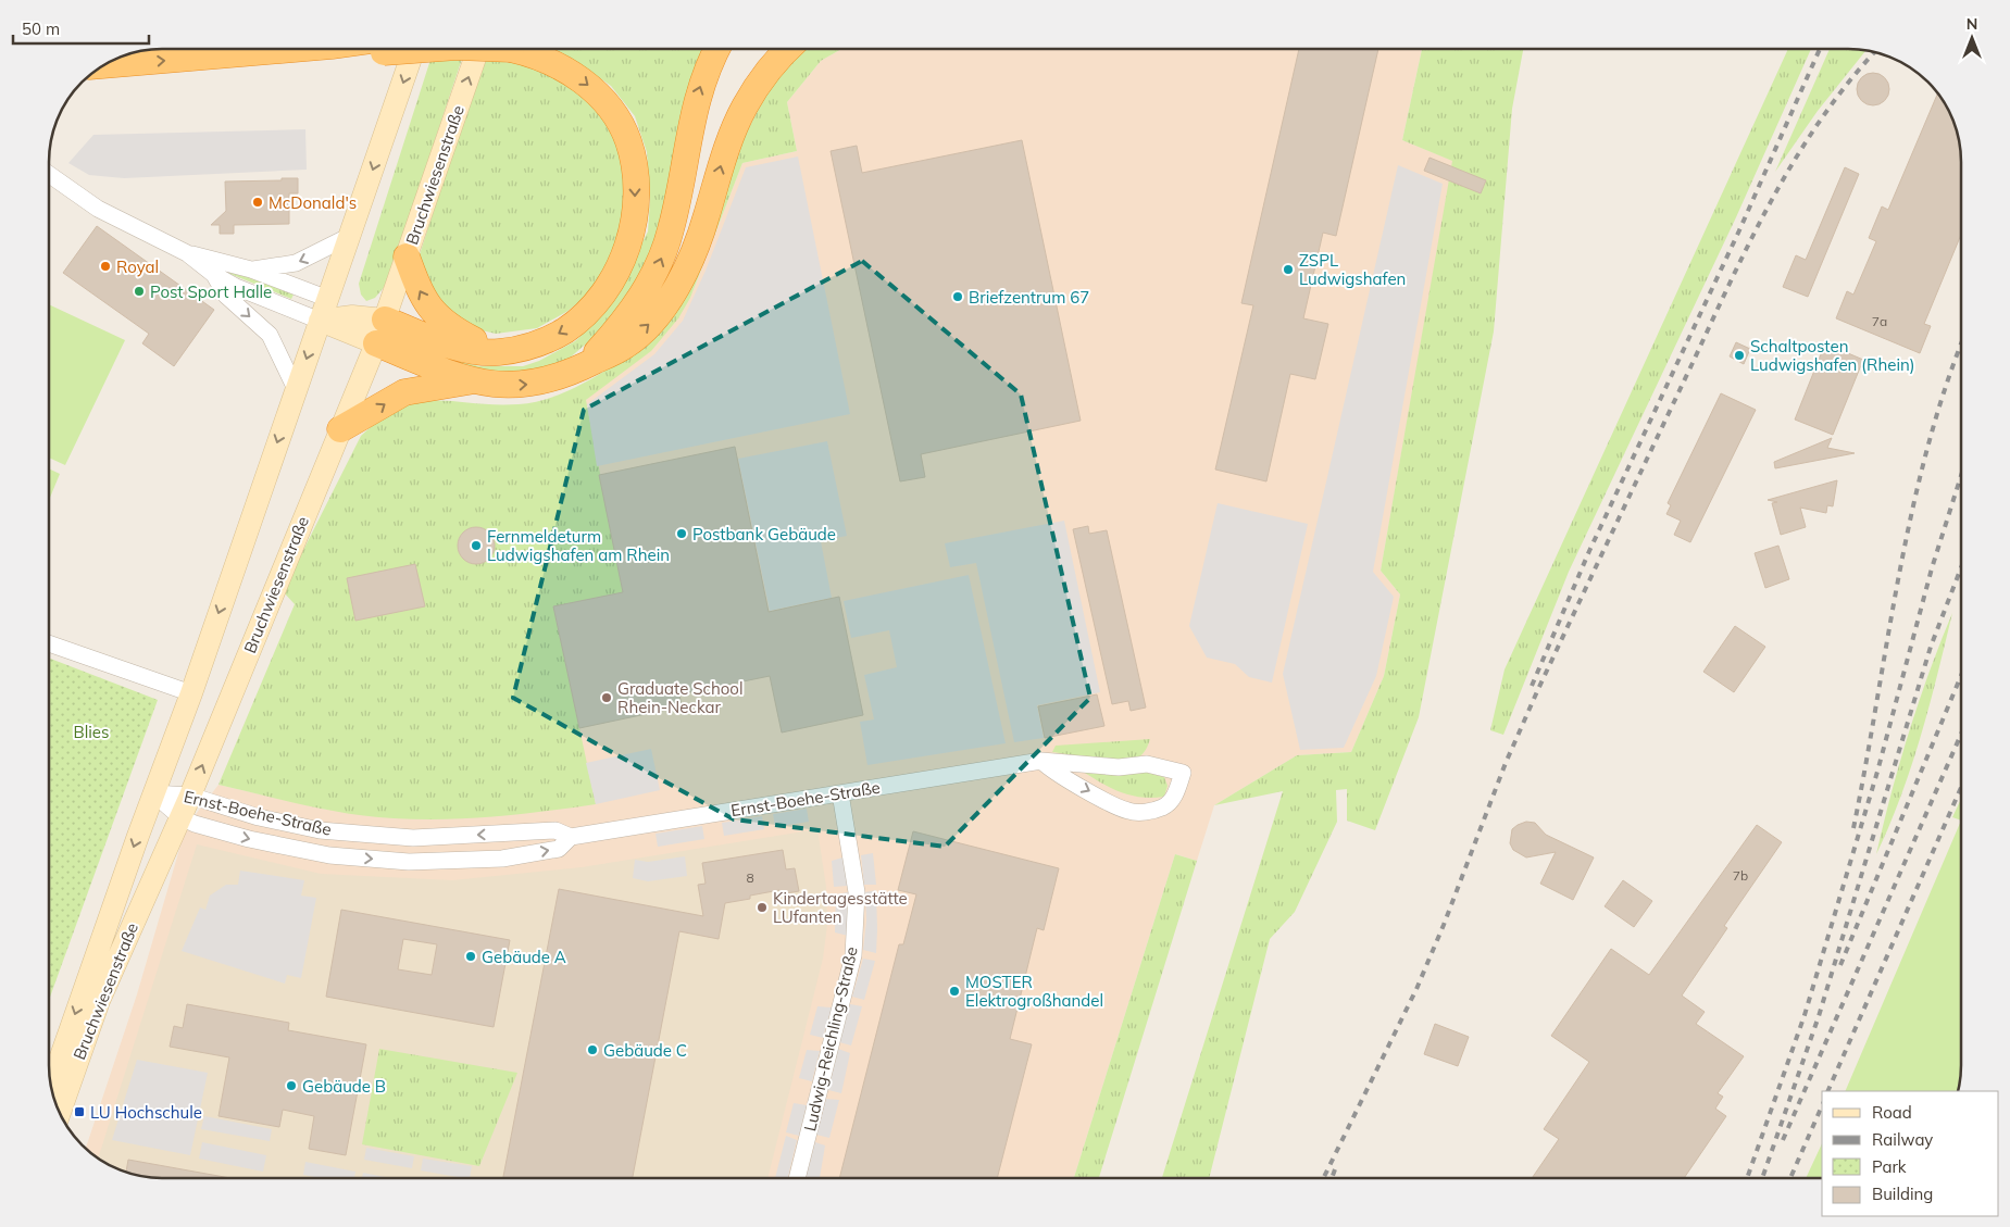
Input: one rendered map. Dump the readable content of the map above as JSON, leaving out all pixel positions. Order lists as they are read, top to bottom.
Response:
{
  "streets": {
    "main road": ["Bruchwiesenstraße"],
    "street": ["Ernst-Boehe-Straße", "Ludwig-Reichling-Straße"]
  },
  "crossings": [
    ["Bruchwiesenstraße", "Ernst-Boehe-Straße"],
    ["Ernst-Boehe-Straße", "Ludwig-Reichling-Straße"]
  ],
  "parks": ["Blies"],
  "places": {
    "other": [
      "McDonald's",
      "Royal",
      "ZSPL Ludwigshafen",
      "Post Sport Halle",
      "Briefzentrum 67",
      "Schaltposten Ludwigshafen (Rhein)",
      "Postbank Gebäude",
      "Fernmeldeturm Ludwigshafen am Rhein",
      "Graduate School Rhein-Neckar",
      "Kindertagesstätte LUfanten",
      "Gebäude A",
      "MOSTER Elektrogroßhandel",
      "Gebäude C",
      "Gebäude B"
    ],
    "transit": ["LU Hochschule"]
  },
  "house_numbers": ["7a", "7b", "8"],
  "legend": [
    "Road",
    "Railway",
    "Park",
    "Building"
  ],
  "scale_bar": "50 m",
  "north": "top"
}
